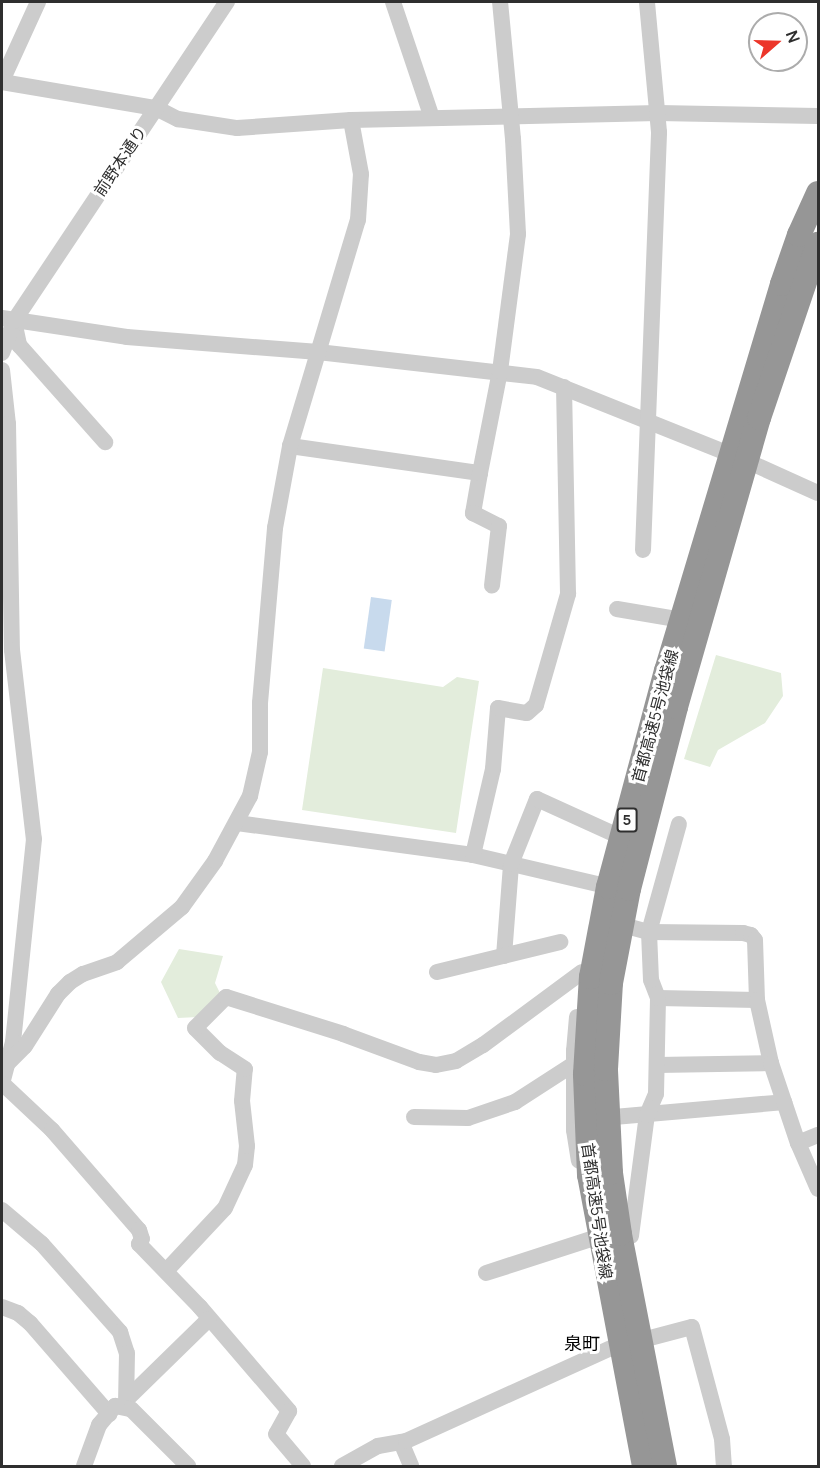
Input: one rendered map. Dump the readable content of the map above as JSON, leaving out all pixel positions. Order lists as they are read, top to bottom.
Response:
{
  "streets": {
    "highway": ["首都高速5号池袋線", "5"],
    "street": ["前野本通り"]
  },
  "districts": ["泉町"],
  "north": "right"
}
